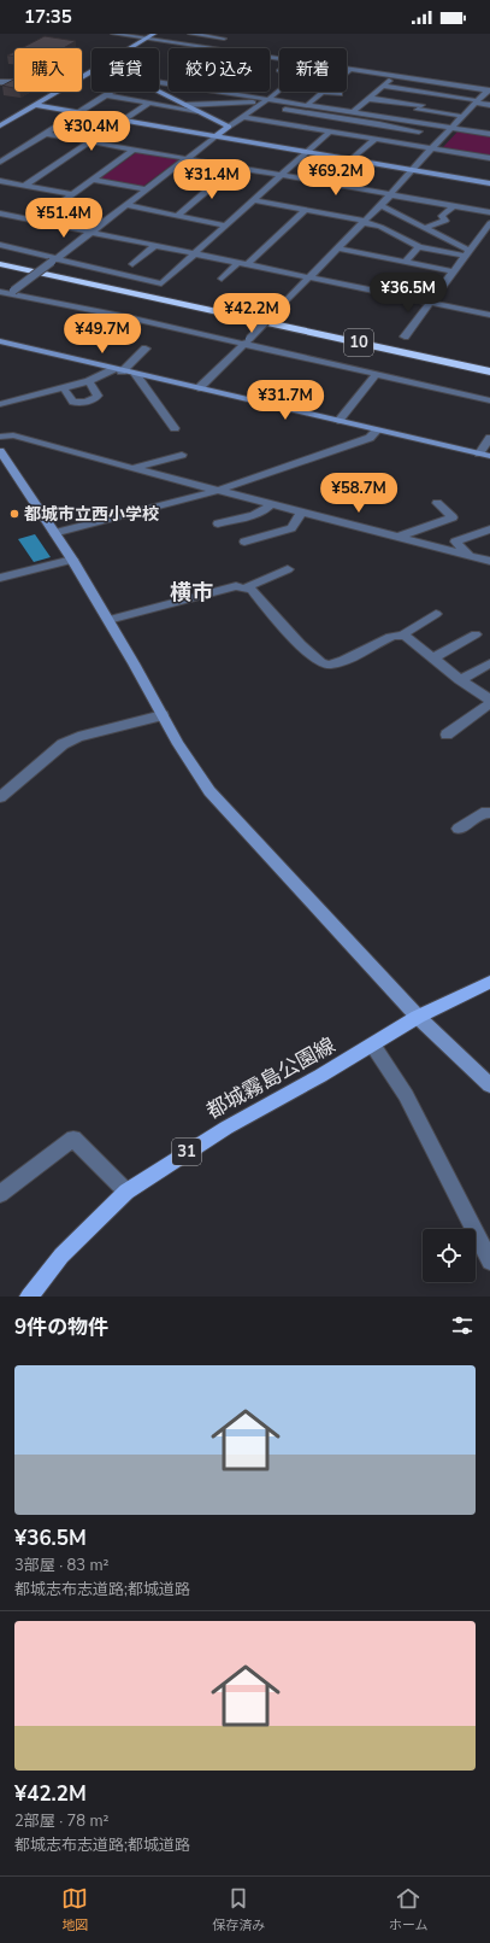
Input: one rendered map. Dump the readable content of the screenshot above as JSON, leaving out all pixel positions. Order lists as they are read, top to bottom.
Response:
{
  "streets": {
    "highway": ["10"],
    "main road": ["都城霧島公園線", "31"]
  },
  "districts": ["横市"],
  "places": ["都城市立西小学校"],
  "page": {
    "status": "17:35",
    "chip": [
      "購入",
      "賃貸",
      "絞り込み",
      "新着"
    ],
    "price": [
      "¥30.4M",
      "¥69.2M",
      "¥31.4M",
      "¥51.4M",
      "¥36.5M",
      "¥42.2M",
      "¥49.7M",
      "¥31.7M",
      "¥58.7M"
    ],
    "heading": "9件の物件",
    "list": [
      {
        "name": "¥36.5M",
        "note": "3部屋 · 83 m² · 都城志布志道路;都城道路"
      },
      {
        "name": "¥42.2M",
        "note": "2部屋 · 78 m² · 都城志布志道路;都城道路"
      }
    ],
    "tabs": ["地図", "保存済み", "ホーム"]
  }
}
